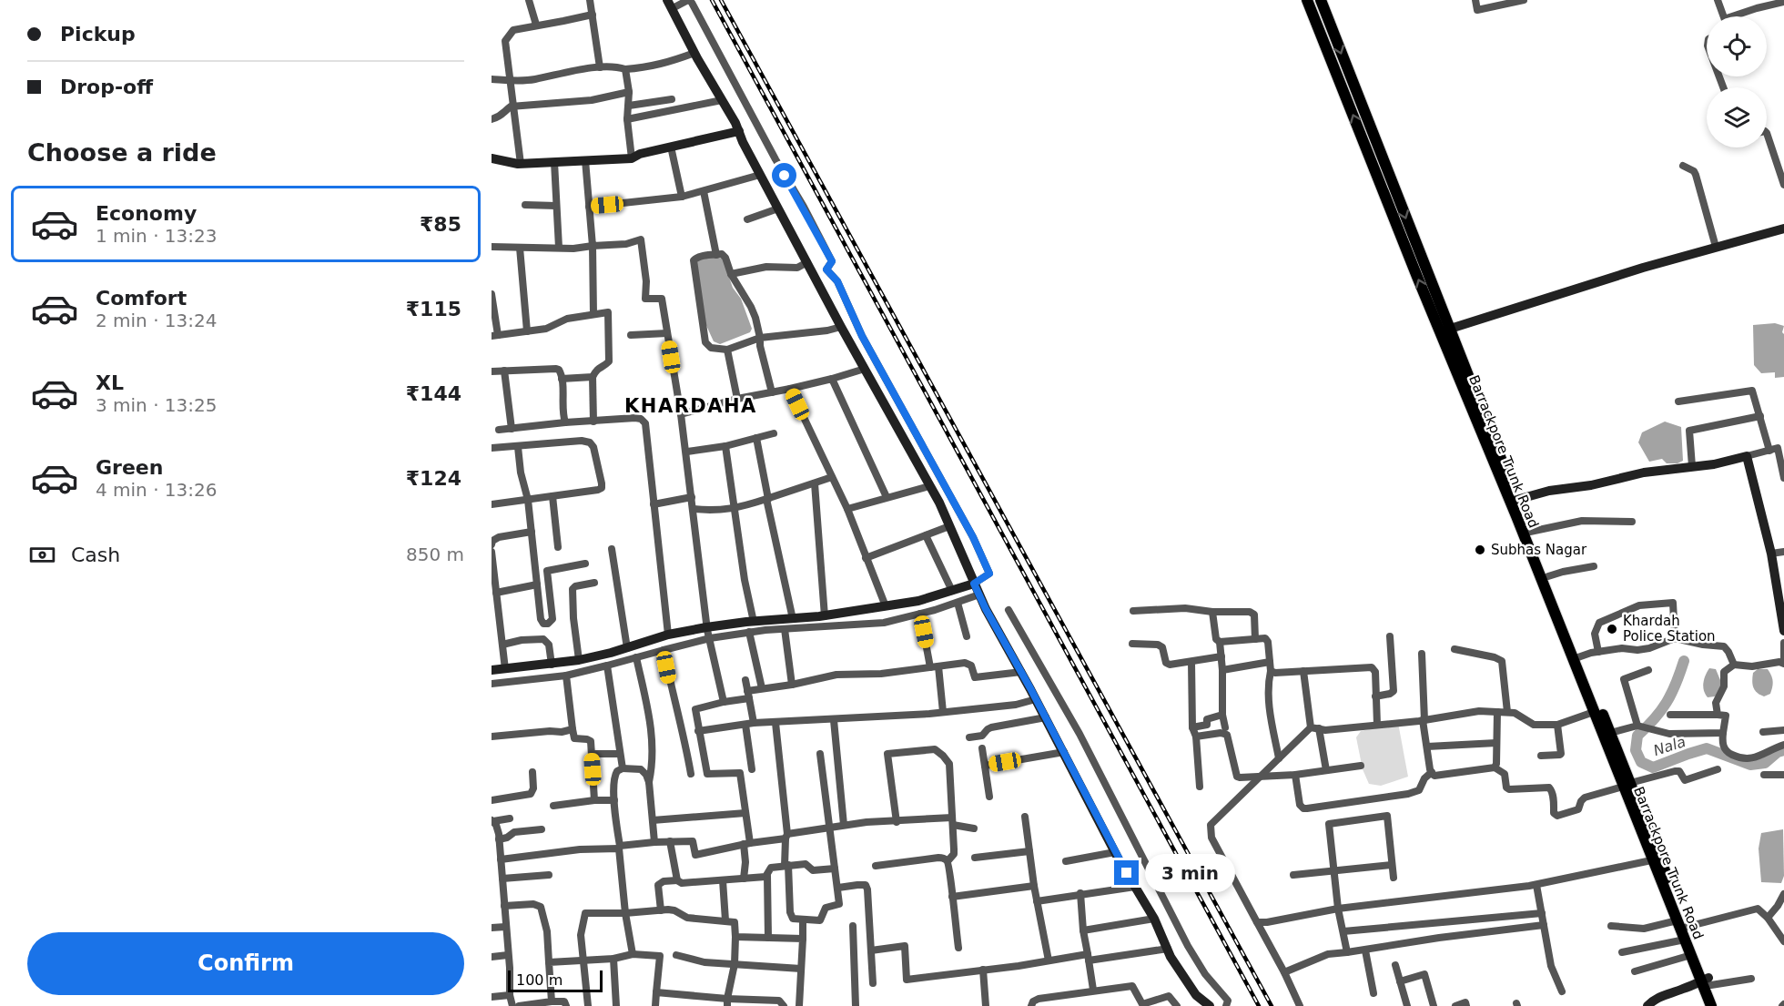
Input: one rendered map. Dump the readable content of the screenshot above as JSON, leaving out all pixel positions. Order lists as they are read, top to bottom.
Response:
{
  "streets": {
    "main road": ["Barrackpore Trunk Road"]
  },
  "districts": ["KHARDAHA"],
  "water": ["Nala"],
  "places": ["Subhas Nagar", "Khardah Police Station"],
  "scale_bar": "100 m",
  "page": {
    "banner": ["Pickup", "Drop-off"],
    "heading": "Choose a ride",
    "list": [
      {
        "name": "Economy",
        "note": "1 min · 13:23",
        "value": "₹85"
      },
      {
        "name": "Comfort",
        "note": "2 min · 13:24",
        "value": "₹115"
      },
      {
        "name": "XL",
        "note": "3 min · 13:25",
        "value": "₹144"
      },
      {
        "name": "Green",
        "note": "4 min · 13:26",
        "value": "₹124"
      }
    ],
    "pay": ["Cash", "850 m"],
    "bubble": "3 min",
    "buttons": "Confirm",
    "scale": "100 m"
  }
}
